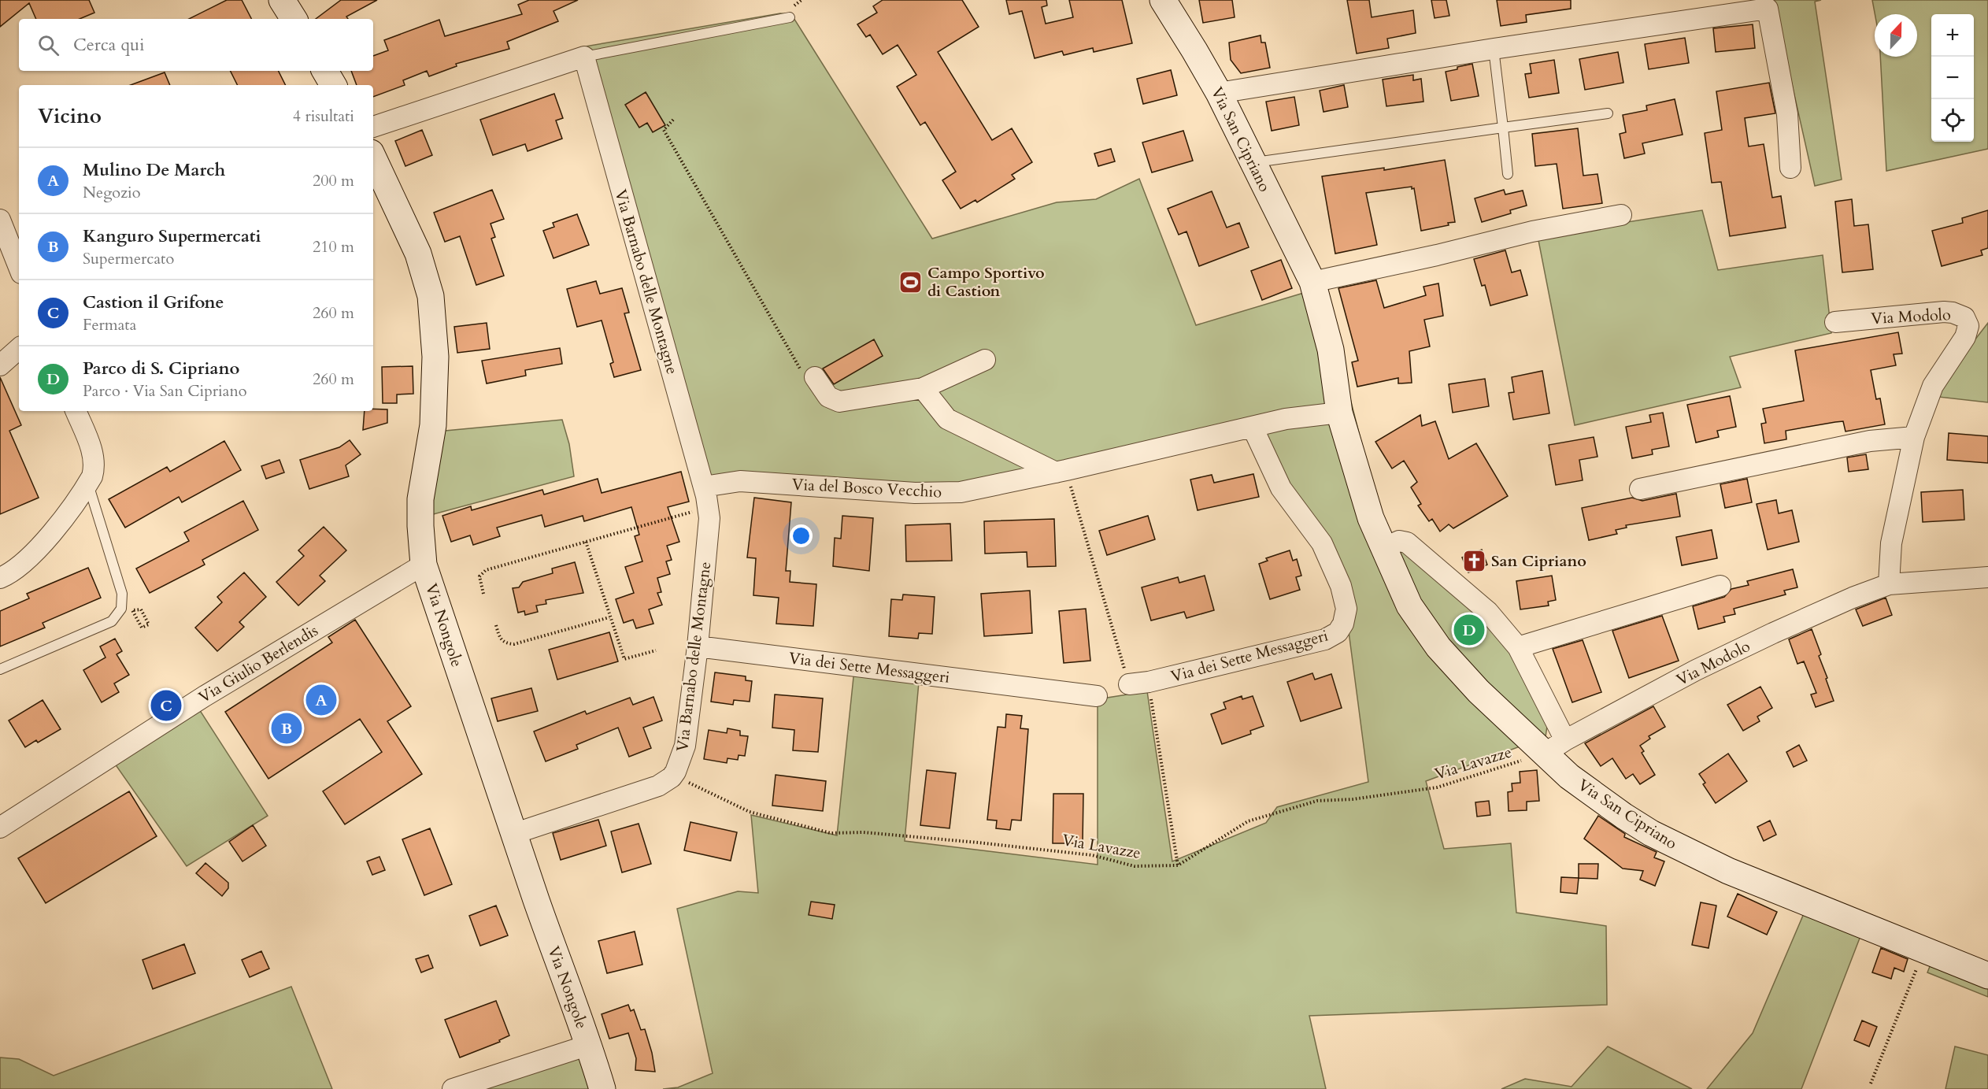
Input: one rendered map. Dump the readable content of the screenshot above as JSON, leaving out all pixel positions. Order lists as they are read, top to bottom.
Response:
{
  "streets": {
    "main road": ["Via San Cipriano", "Via Nongole"],
    "street": [
      "Via Barnabo delle Montagne",
      "Via Modolo",
      "Via del Bosco Vecchio",
      "Via dei Sette Messaggeri",
      "Via Giulio Berlendis"
    ],
    "path": ["Via Lavazze"]
  },
  "crossings": [
    ["Via San Cipriano", "Via Modolo"],
    ["Via San Cipriano", "Via del Bosco Vecchio"],
    ["Via San Cipriano", "Via Lavazze"],
    ["Via Barnabo delle Montagne", "Via del Bosco Vecchio"],
    ["Via Barnabo delle Montagne", "Via dei Sette Messaggeri"],
    ["Via Barnabo delle Montagne", "Via Lavazze"],
    ["Via Modolo", "Via Lavazze"],
    ["Via del Bosco Vecchio", "Via dei Sette Messaggeri"],
    ["Via Nongole", "Via Giulio Berlendis"]
  ],
  "places": {
    "sports": ["Campo Sportivo di Castion"],
    "church": ["San Cipriano"]
  },
  "north": "top",
  "page": {
    "map_buttons": ["+", "−"],
    "search": "Cerca qui",
    "heading": ["Vicino", "4 risultati"],
    "list": [
      {
        "mark": "A",
        "name": "Mulino De March",
        "note": "Negozio",
        "value": "200 m"
      },
      {
        "mark": "B",
        "name": "Kanguro Supermercati",
        "note": "Supermercato",
        "value": "210 m"
      },
      {
        "mark": "C",
        "name": "Castion il Grifone",
        "note": "Fermata",
        "value": "260 m"
      },
      {
        "mark": "D",
        "name": "Parco di S. Cipriano",
        "note": "Parco · Via San Cipriano",
        "value": "260 m"
      }
    ],
    "pins": [
      "D",
      "A",
      "C",
      "B"
    ]
  }
}
